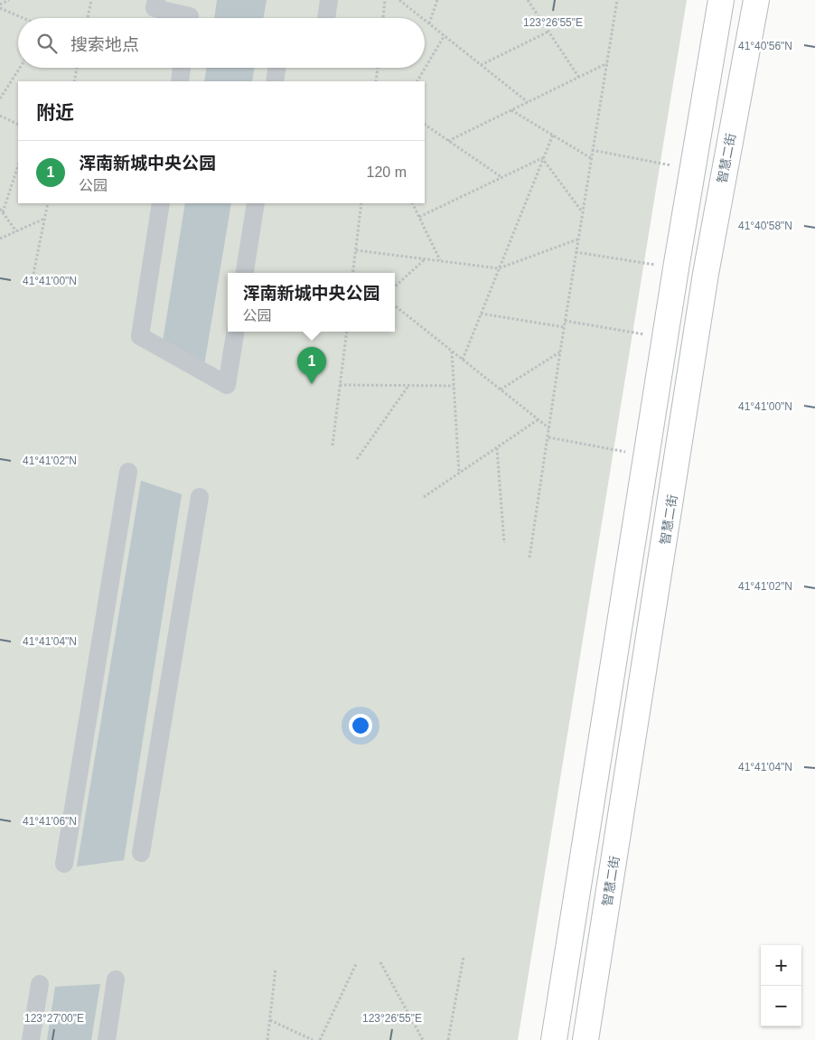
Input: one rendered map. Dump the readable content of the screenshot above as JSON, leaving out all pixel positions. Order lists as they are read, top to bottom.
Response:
{
  "streets": {
    "main road": ["智慧二街"]
  },
  "page": {
    "search": "搜索地点",
    "heading": "附近",
    "list": [
      {
        "mark": "1",
        "name": "浑南新城中央公园",
        "note": "公园",
        "value": "120 m"
      }
    ],
    "popup": ["浑南新城中央公园", "公园"],
    "pins": "1",
    "map_buttons": ["+", "−"]
  },
  "coordinates": [
    "123°26'55\"E",
    "41°40'56\"N",
    "41°40'58\"N",
    "41°41'00\"N",
    "41°41'02\"N",
    "41°41'04\"N",
    "41°41'06\"N",
    "123°27'00\"E"
  ]
}
